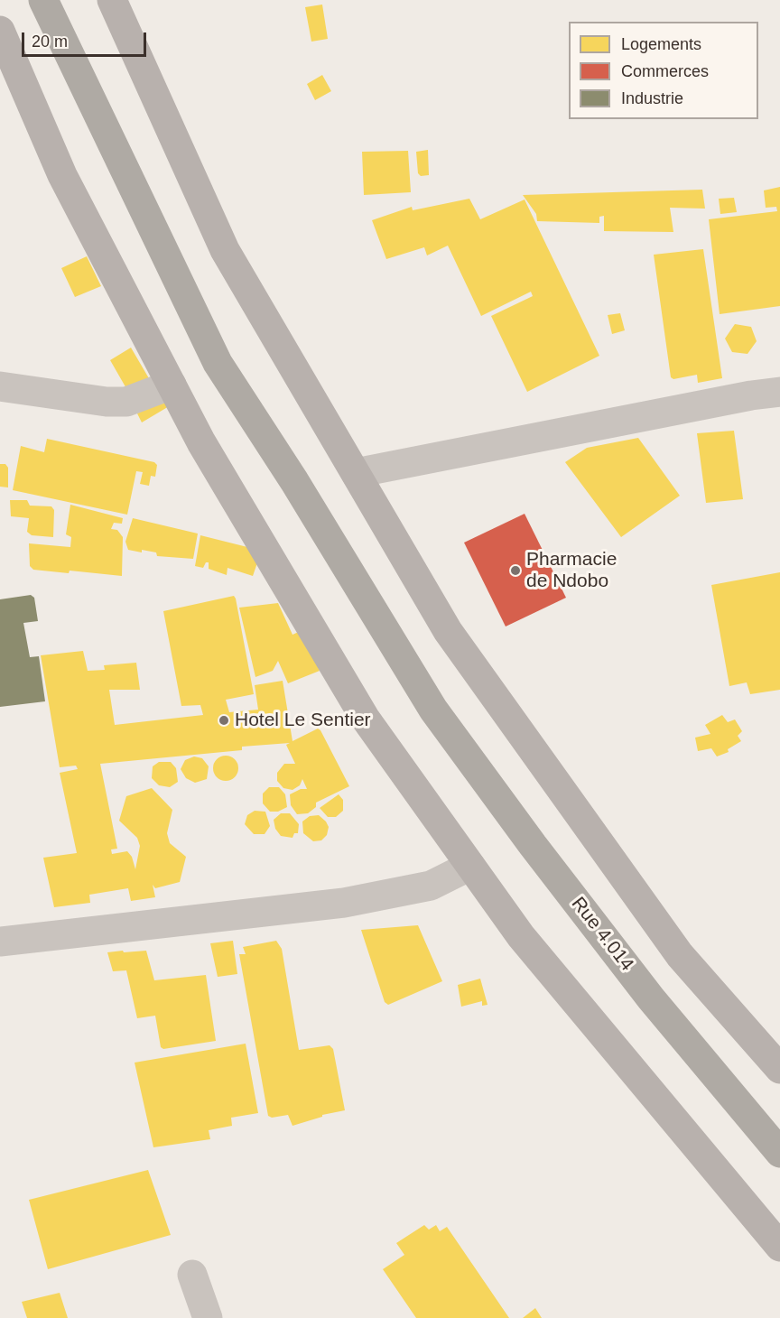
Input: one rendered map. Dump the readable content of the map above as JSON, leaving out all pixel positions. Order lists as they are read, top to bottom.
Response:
{
  "streets": {
    "highway": ["Rue 4.014"]
  },
  "places": ["Pharmacie de Ndobo", "Hotel Le Sentier"],
  "legend": ["Logements", "Commerces", "Industrie"],
  "scale_bar": "20 m"
}
